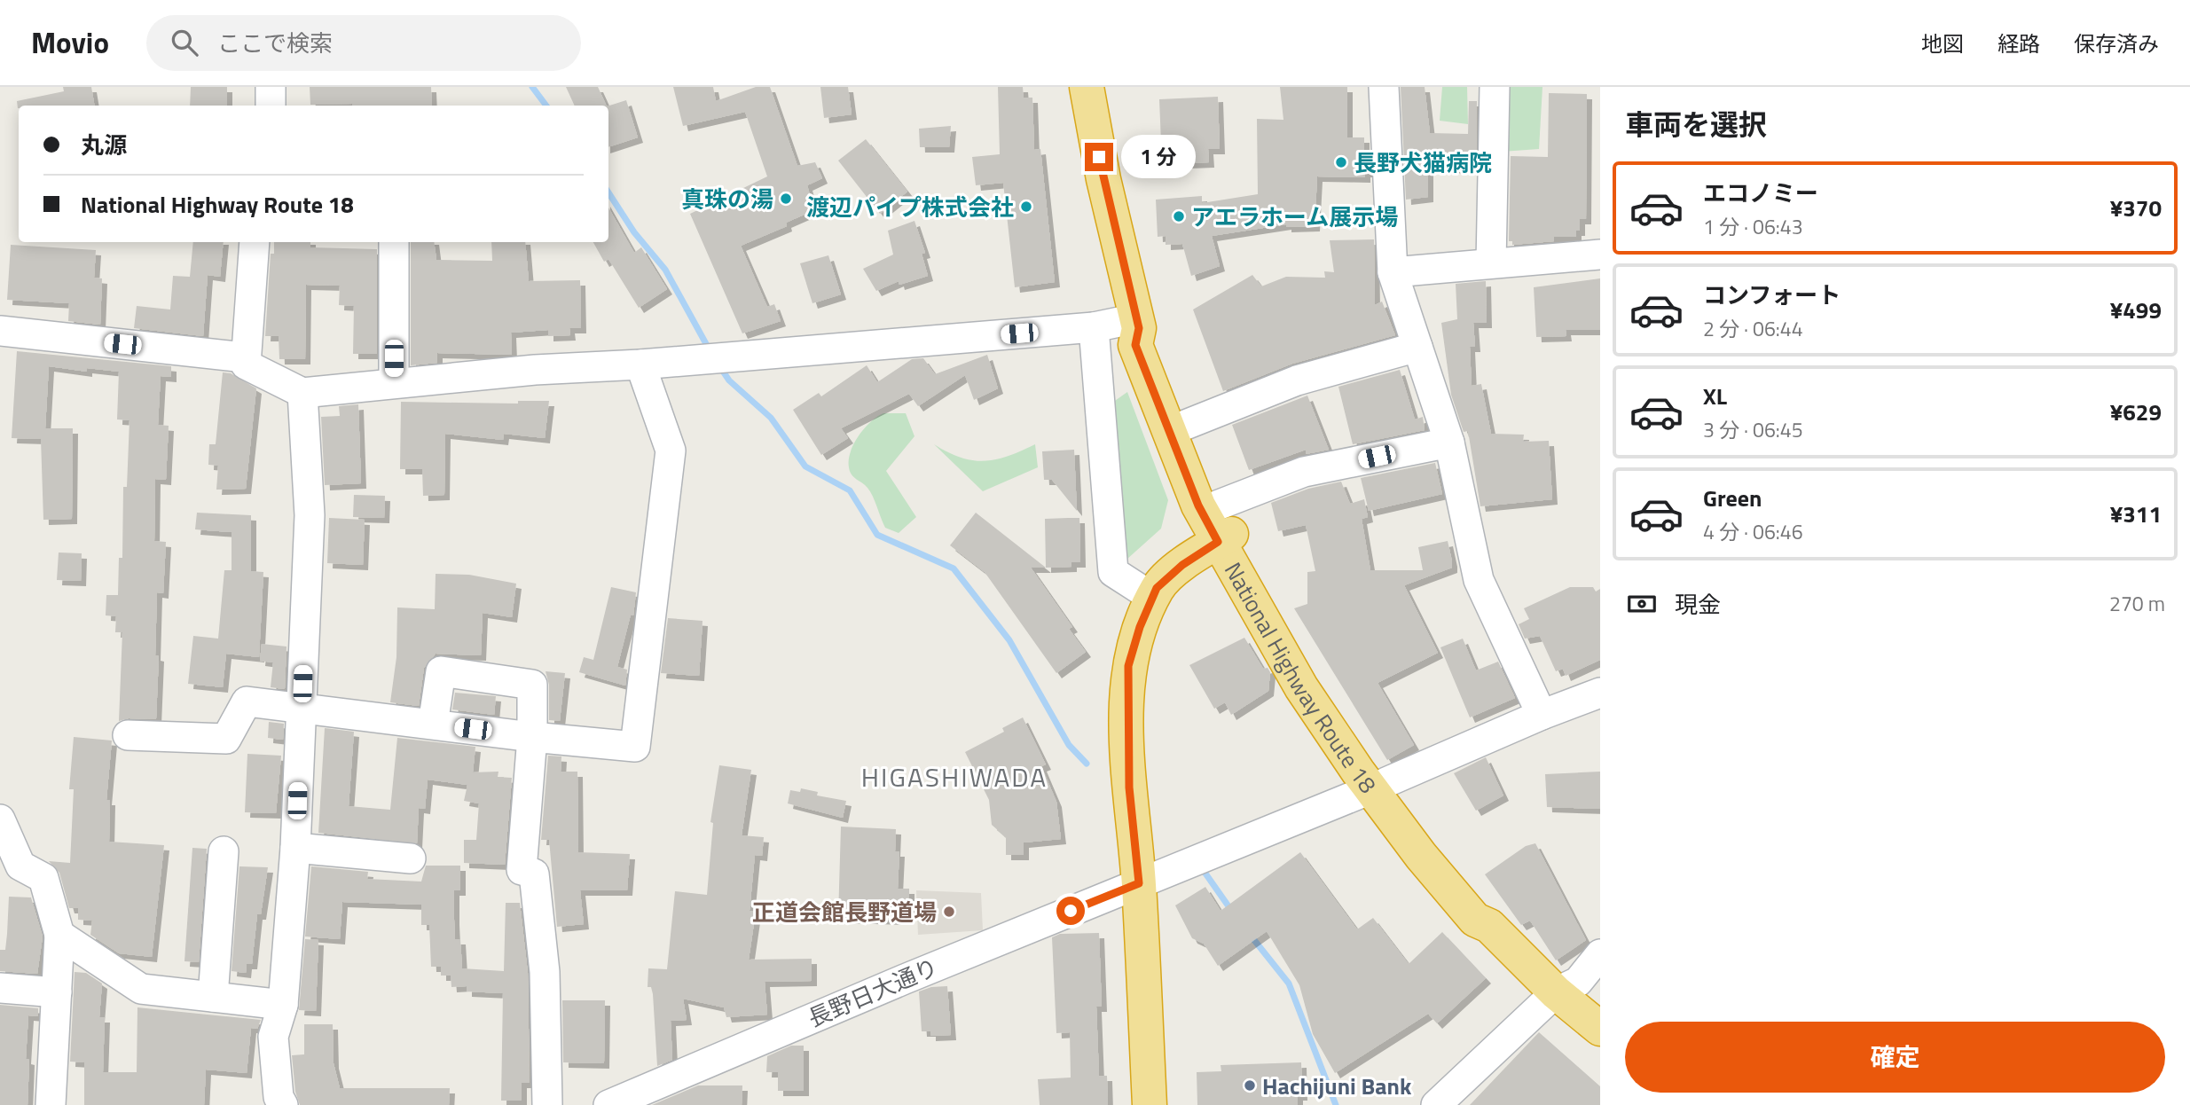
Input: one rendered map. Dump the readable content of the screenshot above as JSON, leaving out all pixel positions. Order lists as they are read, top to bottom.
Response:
{
  "streets": {
    "highway": ["National Highway Route 18"],
    "street": ["長野日大通り"]
  },
  "crossings": [
    ["National Highway Route 18", "長野日大通り"]
  ],
  "districts": ["HIGASHIWADA"],
  "places": [
    "長野犬猫病院",
    "真珠の湯",
    "渡辺パイプ株式会社",
    "アエラホーム展示場",
    "正道会館長野道場",
    "Hachijuni Bank"
  ],
  "page": {
    "header": "Movio",
    "search": "ここで検索",
    "nav": ["地図", "経路", "保存済み"],
    "heading": "車両を選択",
    "banner": ["丸源", "National Highway Route 18"],
    "bubble": "1 分",
    "list": [
      {
        "name": "エコノミー",
        "note": "1 分 · 06:43",
        "value": "¥370"
      },
      {
        "name": "コンフォート",
        "note": "2 分 · 06:44",
        "value": "¥499"
      },
      {
        "name": "XL",
        "note": "3 分 · 06:45",
        "value": "¥629"
      },
      {
        "name": "Green",
        "note": "4 分 · 06:46",
        "value": "¥311"
      }
    ],
    "pay": ["現金", "270 m"],
    "buttons": "確定"
  }
}
